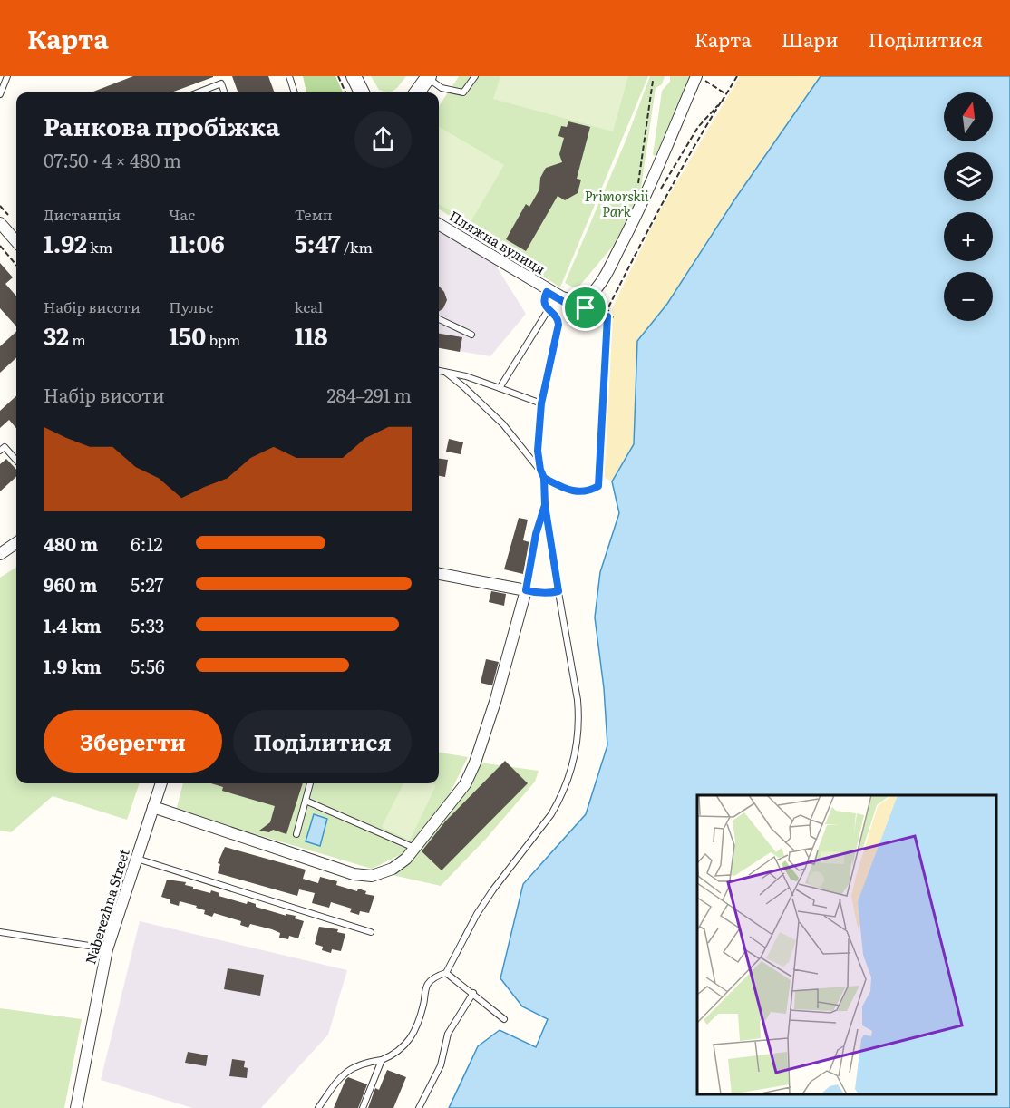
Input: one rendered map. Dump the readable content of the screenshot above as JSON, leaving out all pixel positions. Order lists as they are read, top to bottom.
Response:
{
  "streets": {
    "street": ["Пляжна вулиця", "Naberezhna Street"]
  },
  "parks": ["Primorskii Park"],
  "north": "top",
  "page": {
    "header": "Карта",
    "nav": ["Карта", "Шари", "Поділитися"],
    "map_buttons": ["+", "−"],
    "heading": ["Ранкова пробіжка", "07:50 · 4 × 480 m"],
    "stats": [
      ["Дистанція", "1.92 km"],
      ["Час", "11:06"],
      ["Темп", "5:47 /km"],
      ["Набір висоти", "32 m"],
      ["Пульс", "150 bpm"],
      ["kcal", "118"]
    ],
    "chart": ["Набір висоти", "284–291 m"],
    "list": [
      {
        "name": "480 m",
        "note": "6:12"
      },
      {
        "name": "960 m",
        "note": "5:27"
      },
      {
        "name": "1.4 km",
        "note": "5:33"
      },
      {
        "name": "1.9 km",
        "note": "5:56"
      }
    ],
    "buttons": ["Зберегти", "Поділитися"]
  }
}
